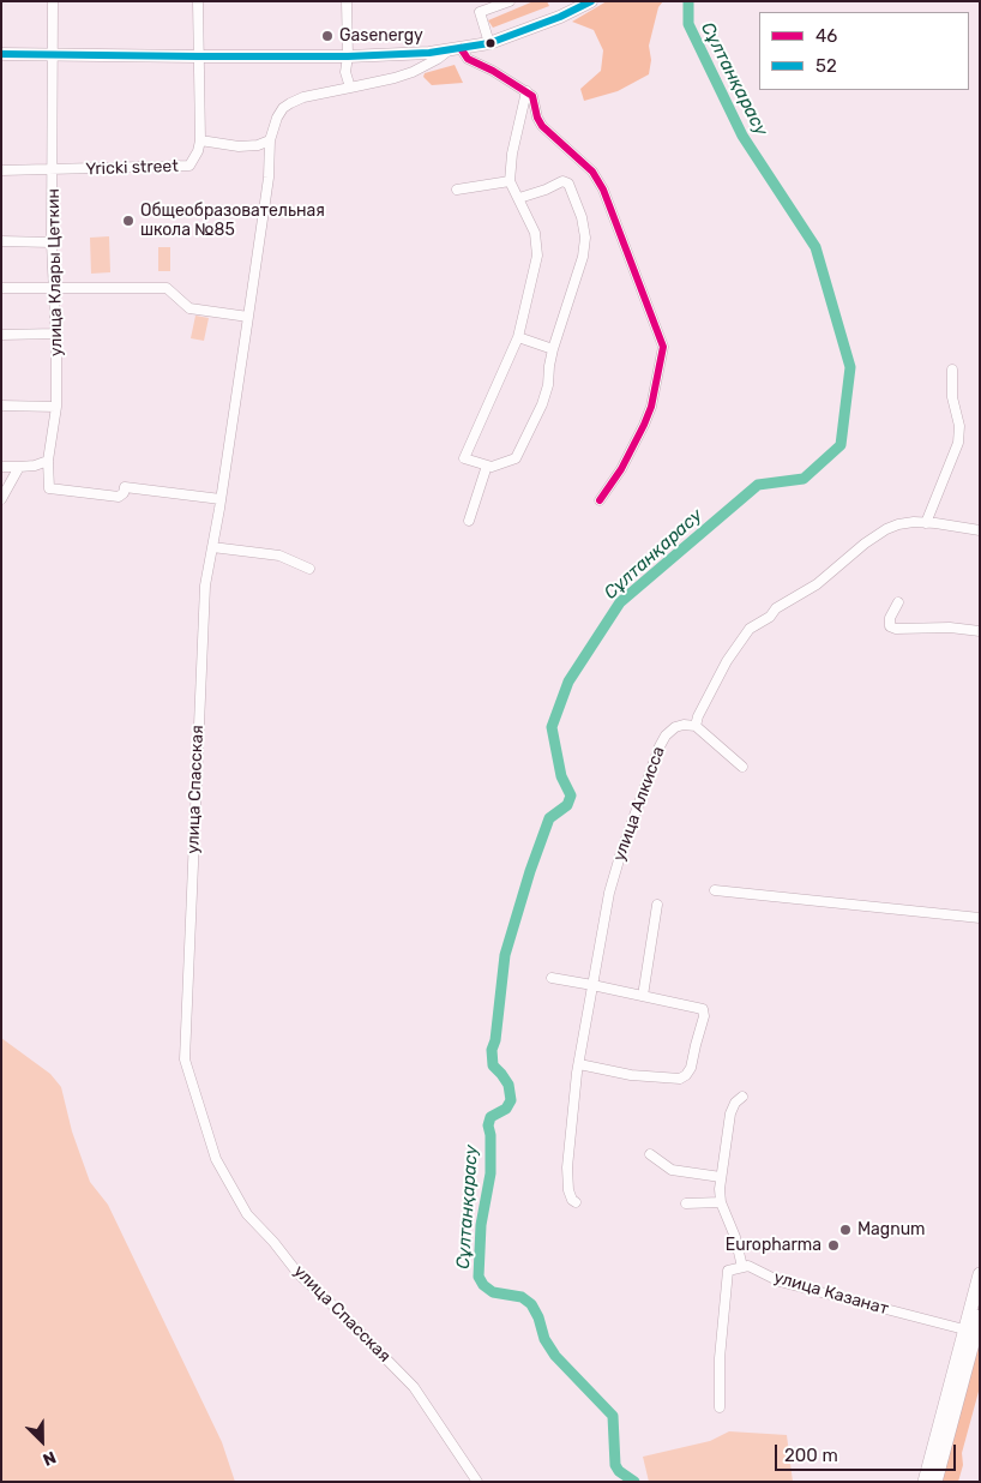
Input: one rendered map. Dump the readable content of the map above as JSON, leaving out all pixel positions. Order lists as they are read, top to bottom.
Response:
{
  "streets": {
    "street": [
      "Yricki street",
      "улица Клары Цеткин",
      "улица Спасская",
      "улица Алкисса",
      "улица Казанат"
    ]
  },
  "crossings": [
    ["Yricki street", "улица Клары Цеткин"],
    ["улица Клары Цеткин", "улица Спасская"]
  ],
  "water": ["Сұлтанқарасу"],
  "places": [
    "Gasenergy",
    "Общеобразовательная школа №85",
    "Magnum",
    "Europharma"
  ],
  "lines": ["transit line 52", "transit line 46"],
  "legend": ["46", "52"],
  "scale_bar": "200 m",
  "north": "bottom right"
}
